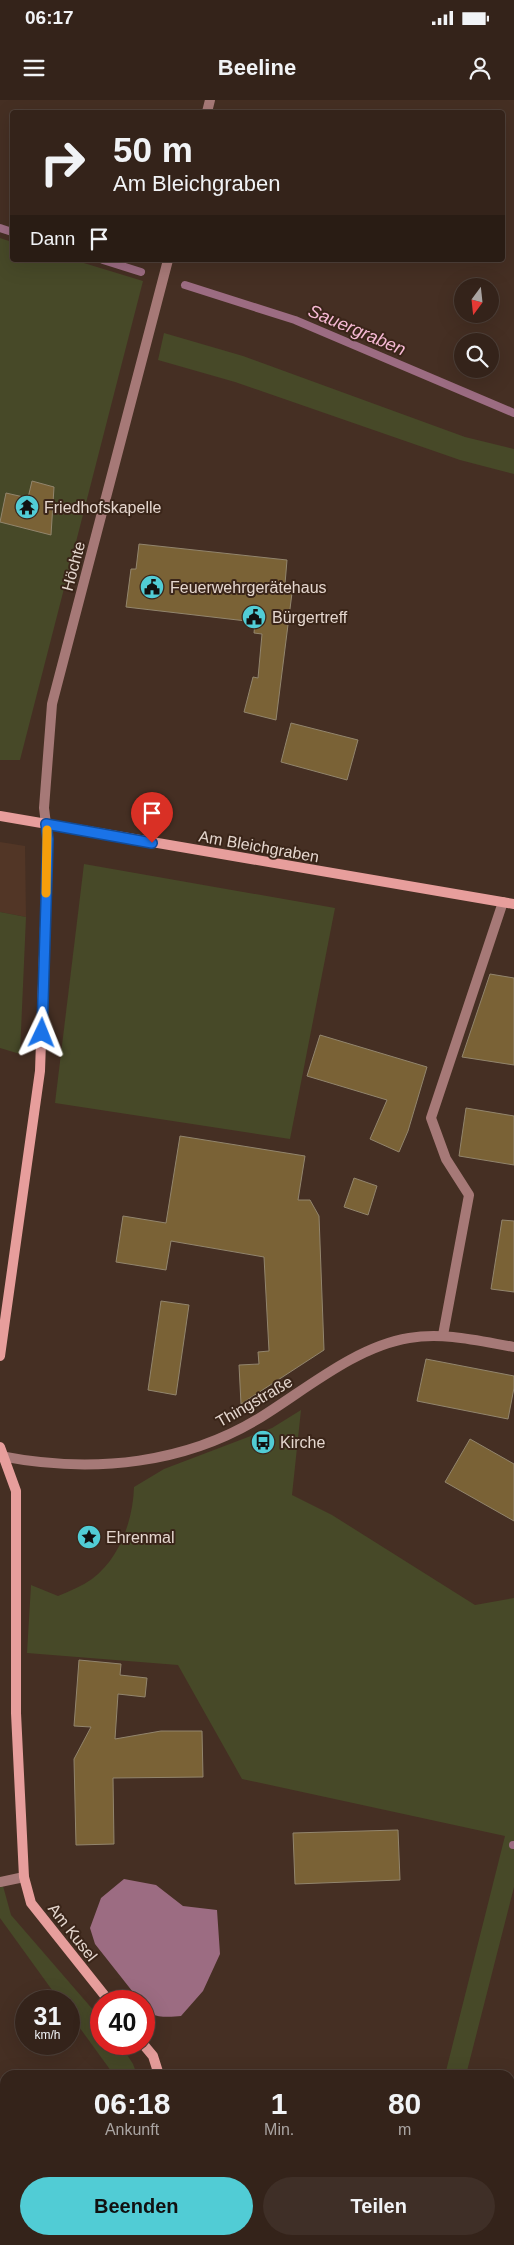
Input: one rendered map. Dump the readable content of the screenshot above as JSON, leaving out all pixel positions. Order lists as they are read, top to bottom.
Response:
{
  "streets": {
    "street": [
      "Höchte",
      "Am Bleichgraben",
      "Thingstraße",
      "Am Kusel"
    ]
  },
  "crossings": [
    ["Höchte", "Am Bleichgraben"],
    ["Thingstraße", "Am Kusel"]
  ],
  "water": ["Sauergraben"],
  "places": {
    "temple": ["Friedhofskapelle"],
    "public building": ["Feuerwehrgerätehaus", "Bürgertreff"],
    "bus stop": ["Kirche"],
    "place": ["Ehrenmal"]
  },
  "north": "bottom",
  "page": {
    "status": "06:17",
    "header": "Beeline",
    "turn": ["50 m", "Am Bleichgraben"],
    "then": "Dann",
    "speed": "31 km/h",
    "limit": "40",
    "eta": [
      "06:18",
      "Ankunft",
      "1",
      "Min.",
      "80",
      "m"
    ],
    "buttons": ["Beenden", "Teilen"]
  }
}
